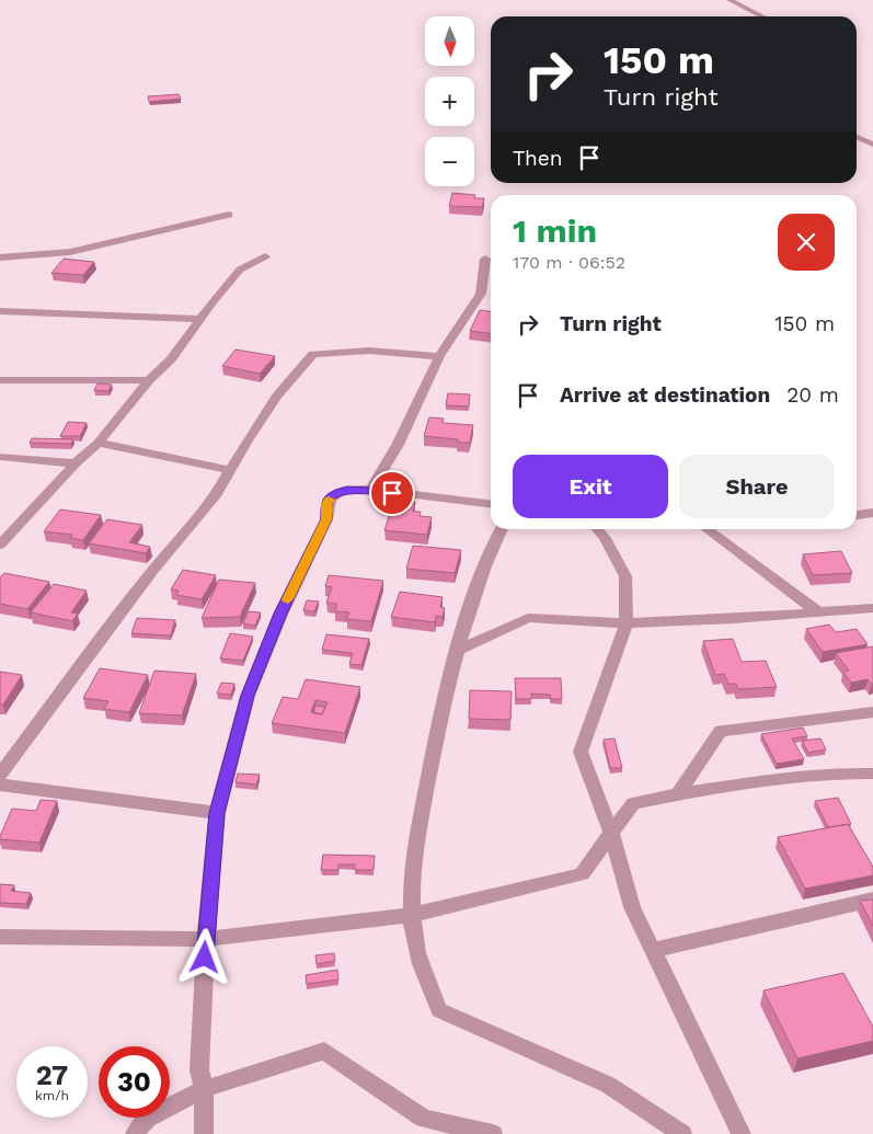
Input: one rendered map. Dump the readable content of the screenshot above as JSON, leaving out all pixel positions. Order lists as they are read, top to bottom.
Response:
{
  "north": "bottom",
  "page": {
    "map_buttons": ["+", "−"],
    "turn": ["150 m", "Turn right"],
    "then": "Then",
    "heading": ["1 min", "170 m · 06:52"],
    "list": [
      {
        "name": "Turn right",
        "value": "150 m"
      },
      {
        "name": "Arrive at destination",
        "value": "20 m"
      }
    ],
    "buttons": ["Exit", "Share"],
    "speed": "27 km/h",
    "limit": "30"
  }
}
